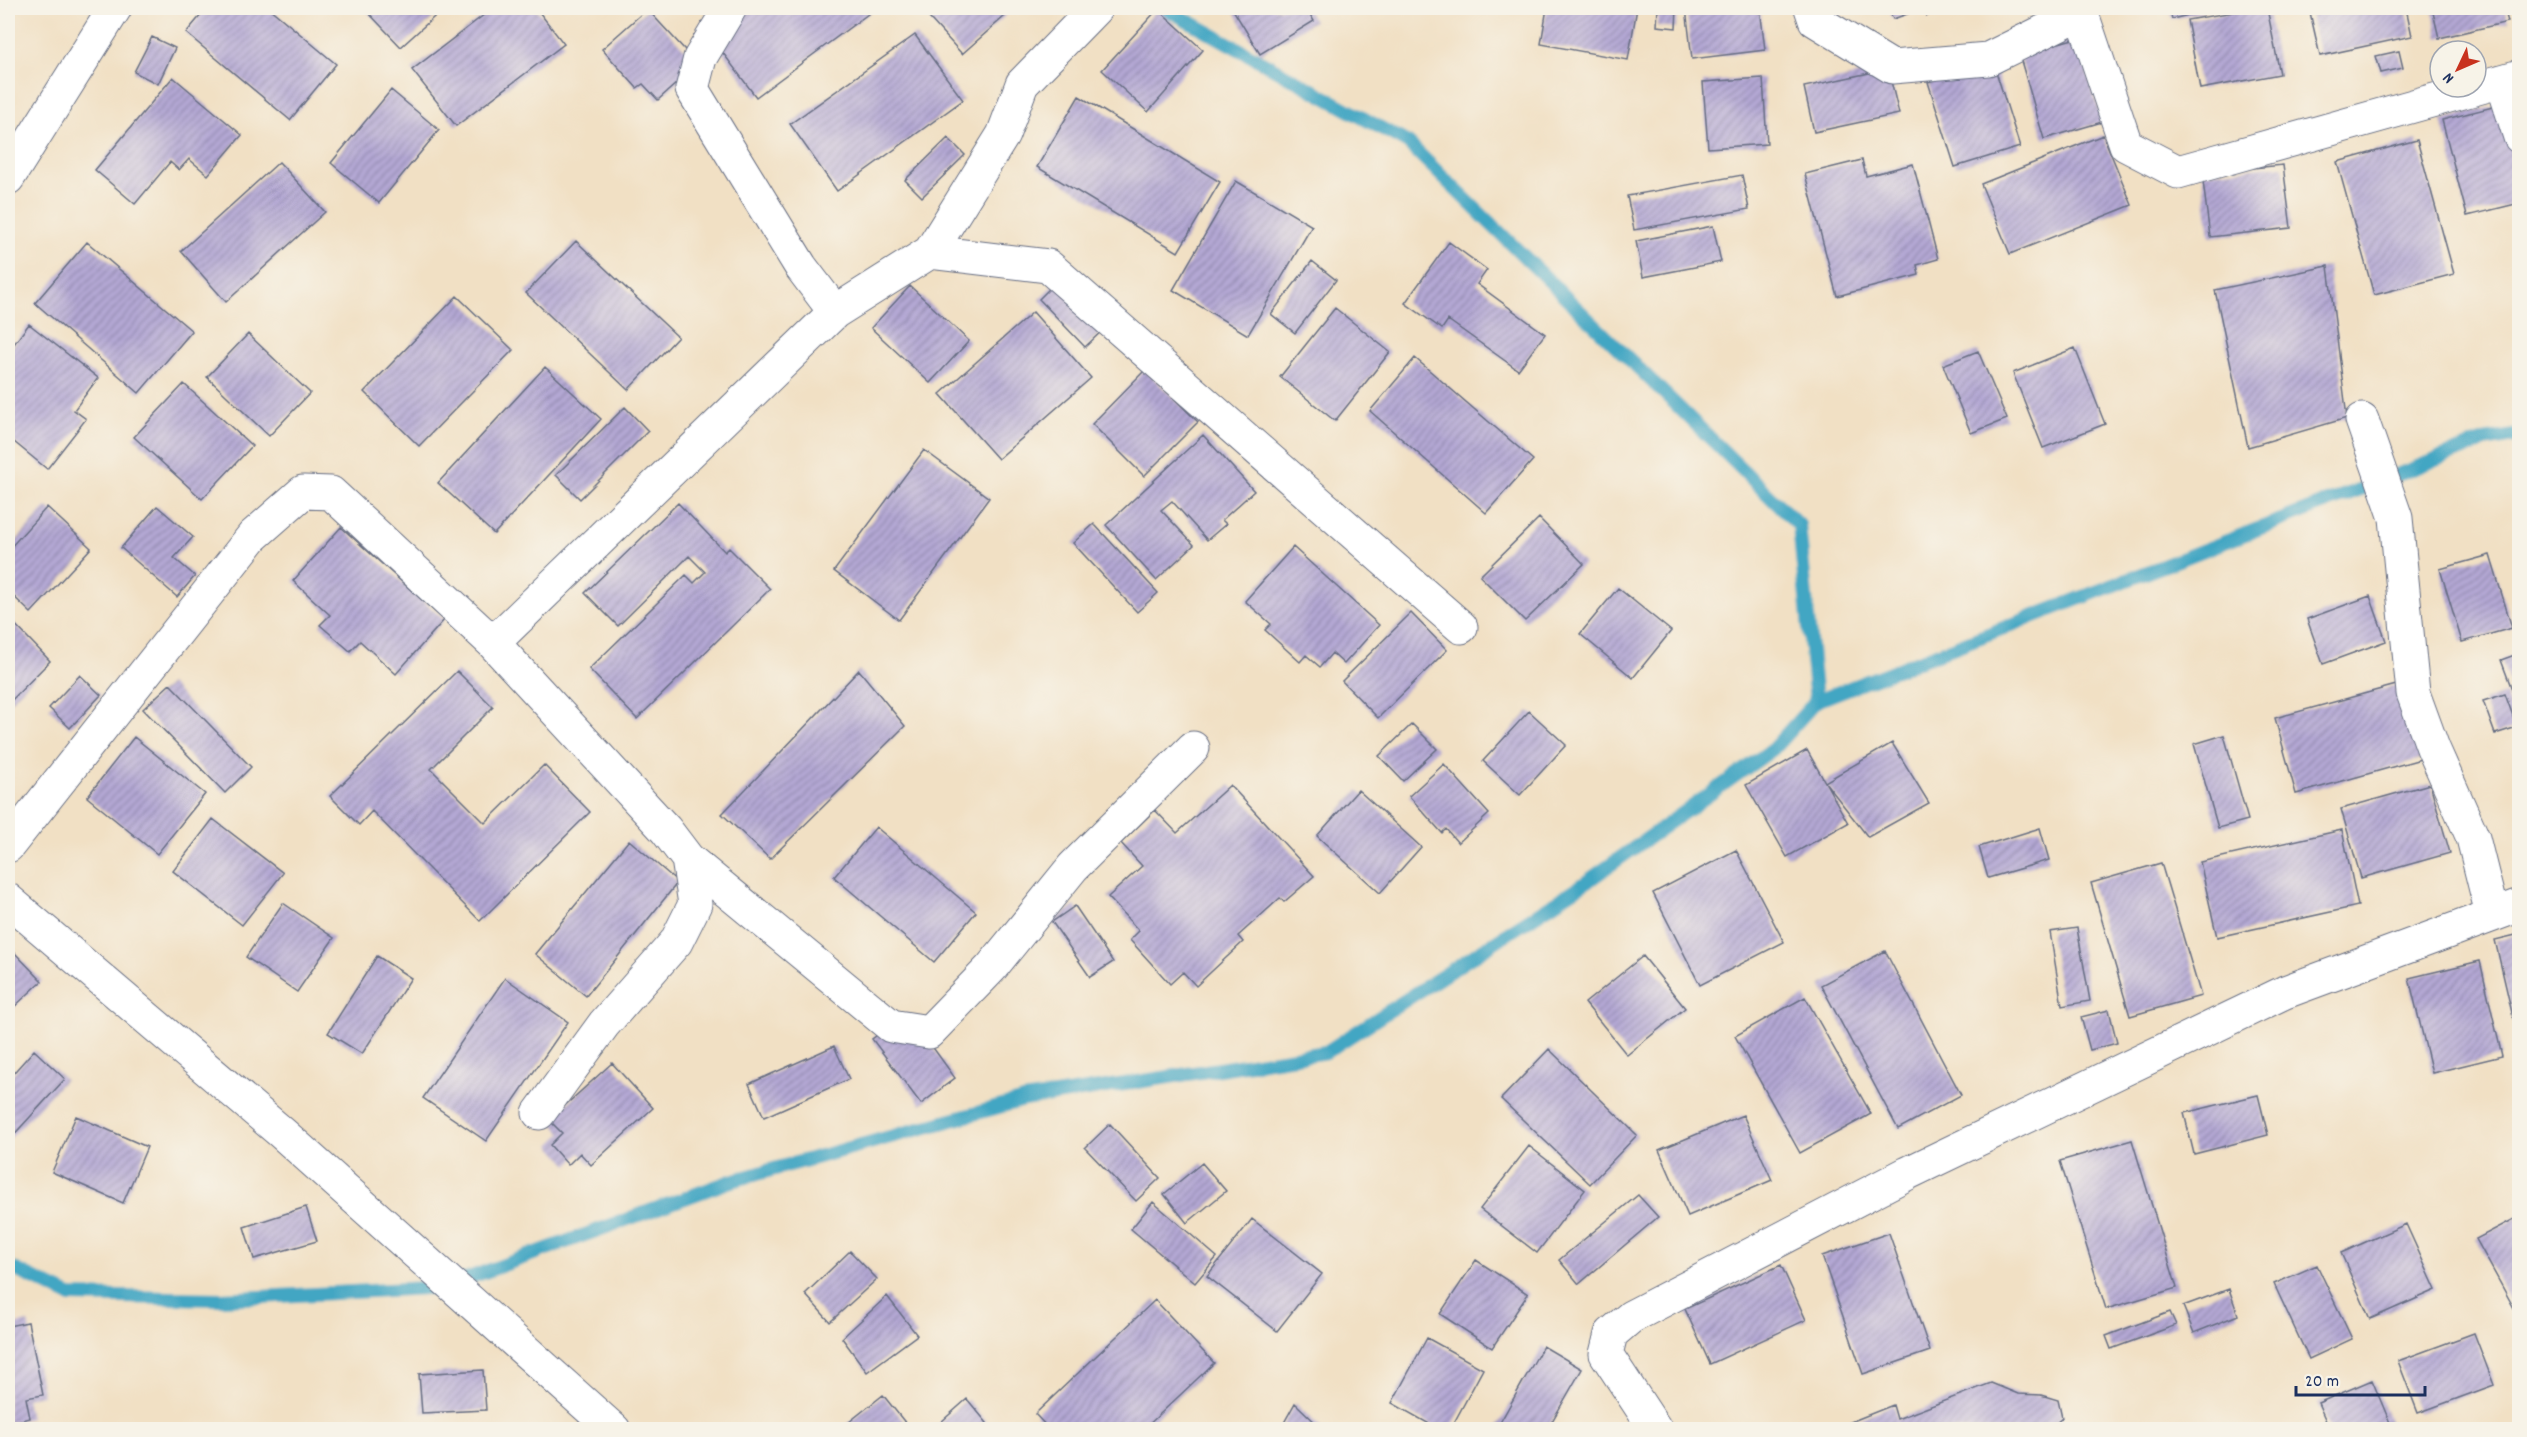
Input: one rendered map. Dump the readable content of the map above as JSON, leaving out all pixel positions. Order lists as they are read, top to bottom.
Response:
{
  "scale_bar": "20 m",
  "north": "bottom left"
}
